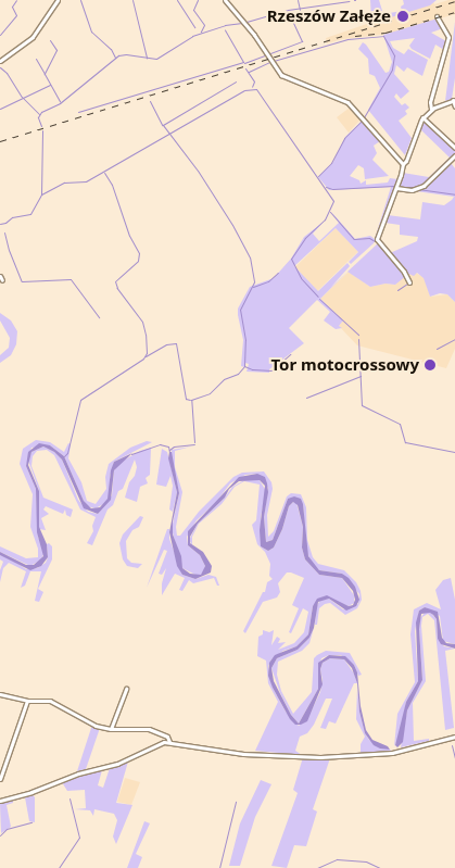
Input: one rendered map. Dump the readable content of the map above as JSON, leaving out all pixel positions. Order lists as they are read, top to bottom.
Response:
{
  "places": ["Rzeszów Załęże", "Tor motocrossowy"]
}
